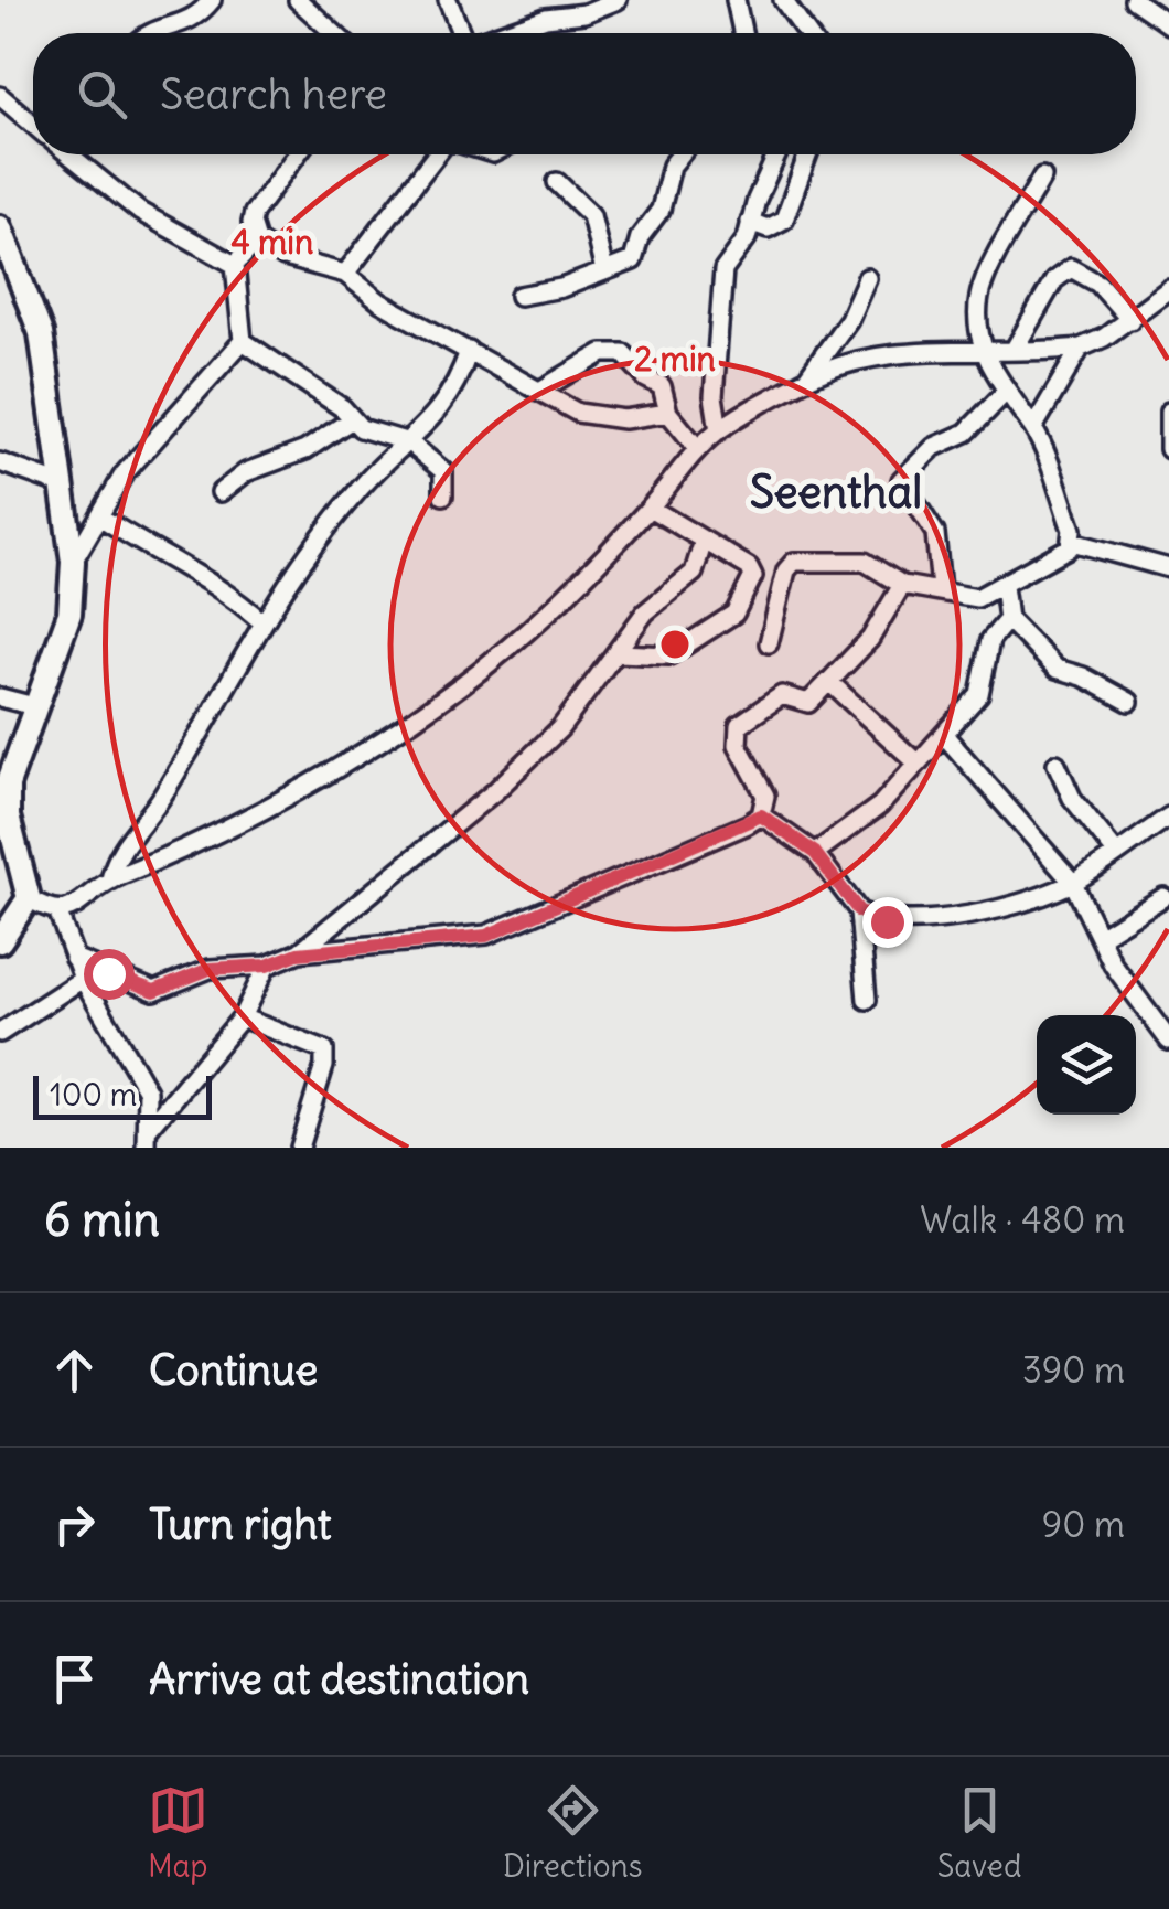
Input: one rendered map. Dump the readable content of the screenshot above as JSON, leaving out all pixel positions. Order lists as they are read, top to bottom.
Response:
{
  "districts": ["Seenthal"],
  "scale_bar": "100 m",
  "page": {
    "search": "Search here",
    "scale": "100 m",
    "heading": ["6 min", "Walk · 480 m"],
    "list": [
      ["Continue", "390 m"],
      ["Turn right", "90 m"],
      "Arrive at destination"
    ],
    "nav": ["Map", "Directions", "Saved"]
  },
  "rings": ["4 min", "2 min"]
}
